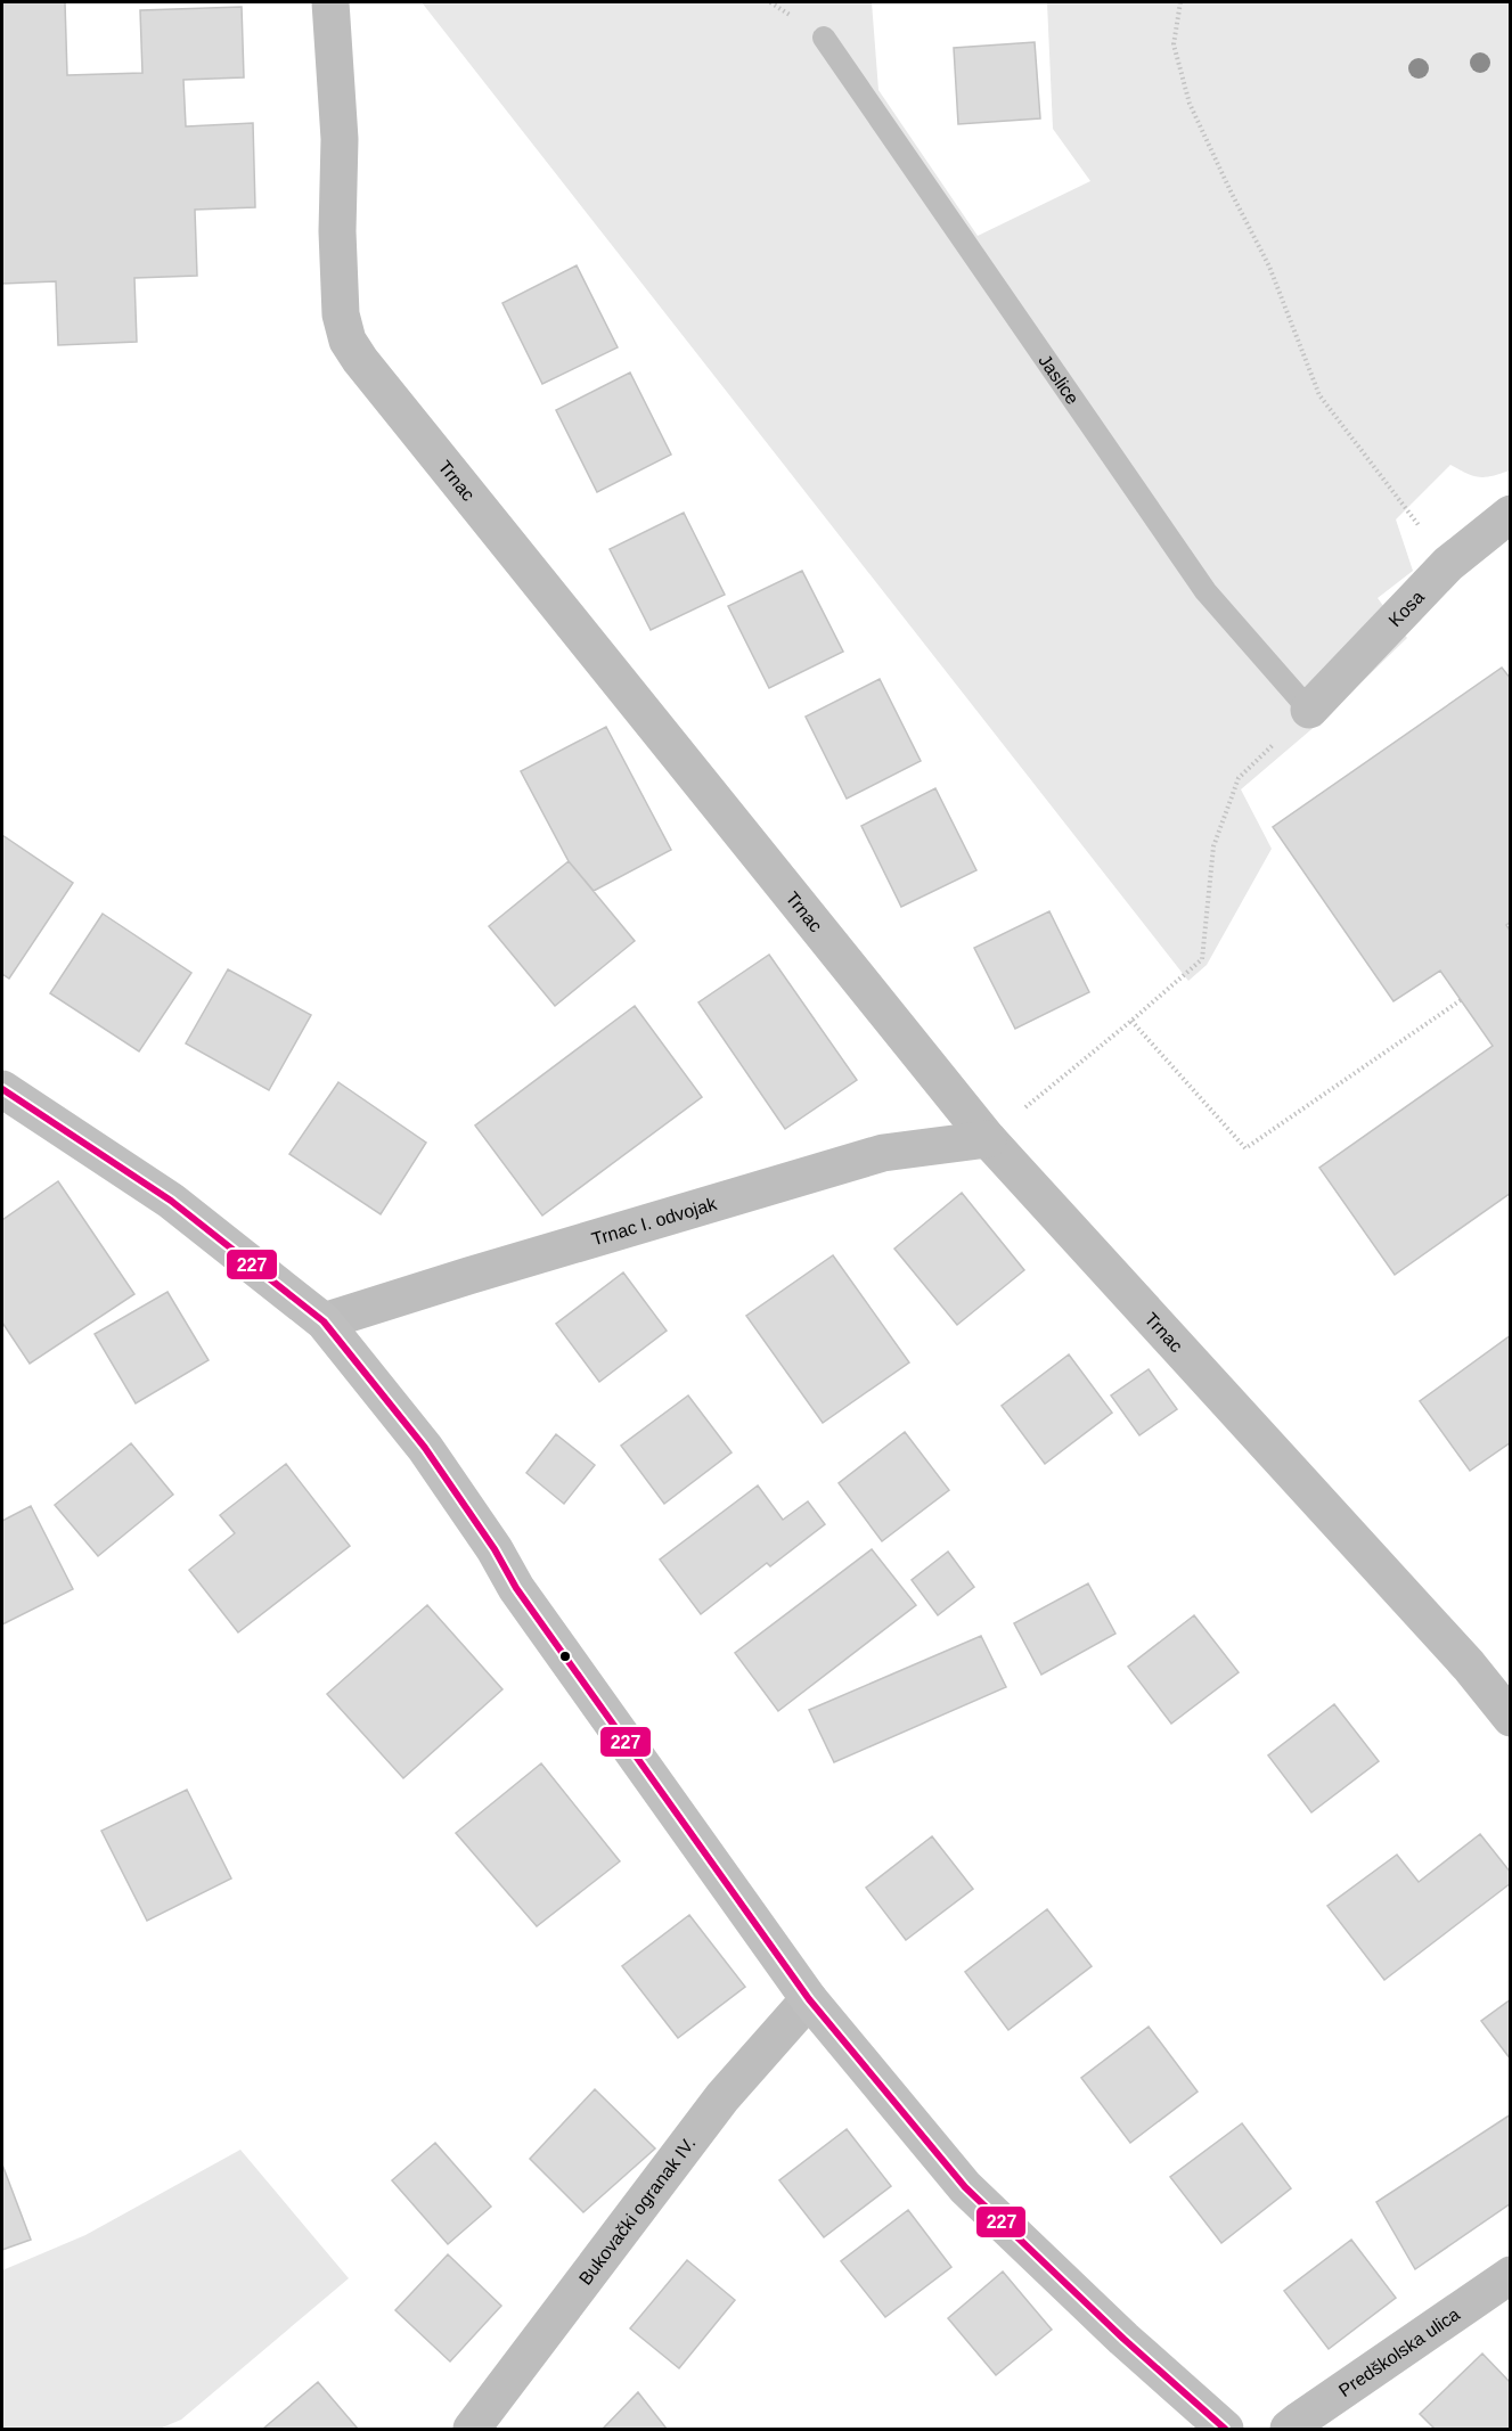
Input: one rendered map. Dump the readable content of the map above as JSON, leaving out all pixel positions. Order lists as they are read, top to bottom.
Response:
{
  "streets": {
    "street": [
      "Trnac",
      "Kosa",
      "Trnac I. odvojak",
      "Bukovački ogranak IV.",
      "Predškolska ulica"
    ],
    "lane": ["Jaslice"]
  },
  "crossings": [
    ["Jaslice", "Kosa"],
    ["Trnac", "Trnac I. odvojak"]
  ],
  "lines": ["transit line 227"]
}
